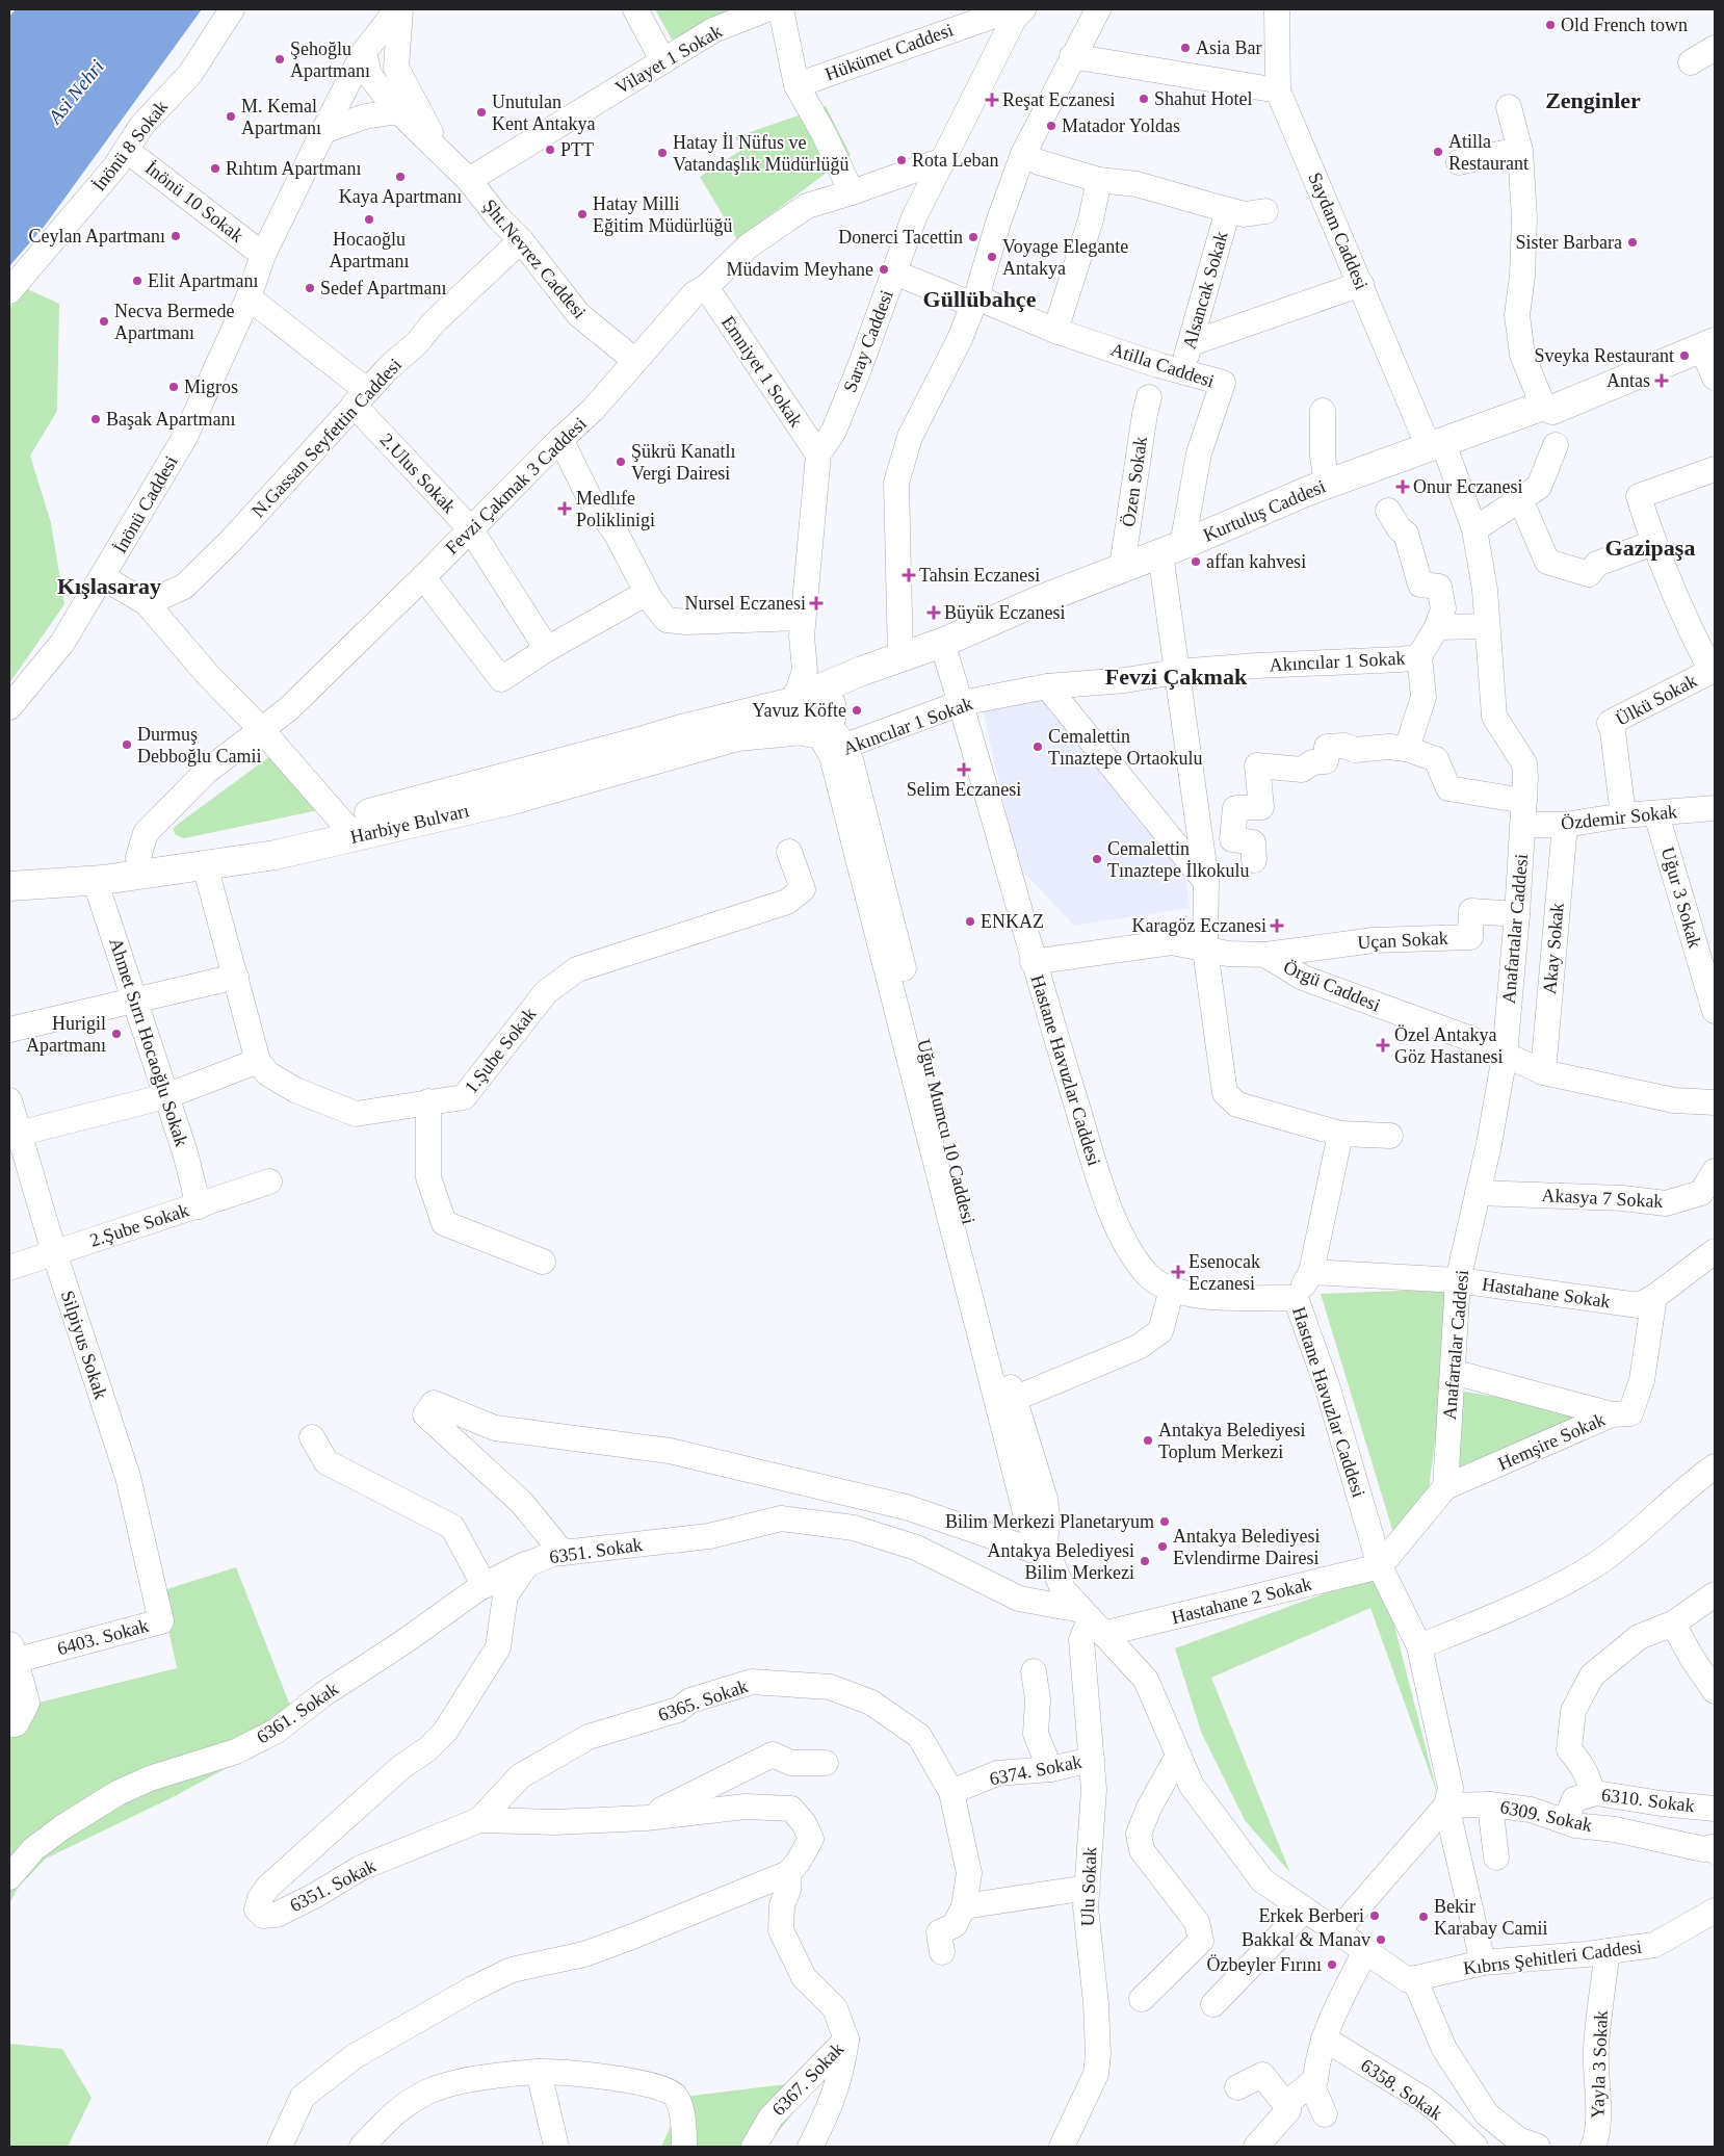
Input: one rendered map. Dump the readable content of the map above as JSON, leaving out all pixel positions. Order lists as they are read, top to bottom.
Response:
{
  "streets": {
    "main road": ["Kurtuluş Caddesi", "Harbiye Bulvarı", "Uğur Mumcu 10 Caddesi"],
    "street": [
      "Hükümet Caddesi",
      "Vilayet 1 Sokak",
      "İnönü 8 Sokak",
      "İnönü 10 Sokak",
      "Saydam Caddesi",
      "Şht.Nevrez Caddesi",
      "Alsancak Sokak",
      "Saray Caddesi",
      "Atilla Caddesi",
      "Emniyet 1 Sokak",
      "N.Gassan Seyfettin Caddesi",
      "2.Ulus Sokak",
      "Özen Sokak",
      "Fevzi Çakmak 3 Caddesi",
      "İnönü Caddesi",
      "Akıncılar 1 Sokak",
      "Ülkü Sokak",
      "Özdemir Sokak",
      "Uğur 3 Sokak",
      "Anafartalar Caddesi",
      "Uçan Sokak",
      "Akay Sokak",
      "Örgü Caddesi",
      "Ahmet Sırrı Hocaoğlu Sokak",
      "1.Şube Sokak",
      "Hastane Havuzlar Caddesi",
      "Akasya 7 Sokak",
      "2.Şube Sokak",
      "Hastahane Sokak",
      "Silpiyus Sokak",
      "Hemşire Sokak",
      "6351. Sokak",
      "Hastahane 2 Sokak",
      "6403. Sokak",
      "6365. Sokak",
      "6361. Sokak",
      "6374. Sokak",
      "6310. Sokak",
      "6309. Sokak",
      "Ulu Sokak",
      "Kıbrıs Şehitleri Caddesi",
      "Yayla 3 Sokak",
      "6367. Sokak",
      "6358. Sokak"
    ]
  },
  "crossings": [
    ["Vilayet 1 Sokak", "Şht.Nevrez Caddesi"],
    ["İnönü 8 Sokak", "İnönü 10 Sokak"],
    ["İnönü 10 Sokak", "İnönü Caddesi"],
    ["Saydam Caddesi", "Kurtuluş Caddesi"],
    ["Saydam Caddesi", "Anafartalar Caddesi"],
    ["Şht.Nevrez Caddesi", "N.Gassan Seyfettin Caddesi"],
    ["Şht.Nevrez Caddesi", "Fevzi Çakmak 3 Caddesi"],
    ["Şht.Nevrez Caddesi", "İnönü Caddesi"],
    ["Alsancak Sokak", "Atilla Caddesi"],
    ["Saray Caddesi", "Atilla Caddesi"],
    ["Saray Caddesi", "Emniyet 1 Sokak"],
    ["Saray Caddesi", "Fevzi Çakmak 3 Caddesi"],
    ["Saray Caddesi", "Kurtuluş Caddesi"],
    ["Saray Caddesi", "Harbiye Bulvarı"],
    ["Saray Caddesi", "Uğur Mumcu 10 Caddesi"],
    ["Atilla Caddesi", "Kurtuluş Caddesi"],
    ["Emniyet 1 Sokak", "Fevzi Çakmak 3 Caddesi"],
    ["N.Gassan Seyfettin Caddesi", "2.Ulus Sokak"],
    ["2.Ulus Sokak", "Fevzi Çakmak 3 Caddesi"],
    ["2.Ulus Sokak", "İnönü Caddesi"],
    ["Özen Sokak", "Kurtuluş Caddesi"],
    ["Fevzi Çakmak 3 Caddesi", "Harbiye Bulvarı"],
    ["Kurtuluş Caddesi", "Harbiye Bulvarı"],
    ["Kurtuluş Caddesi", "Anafartalar Caddesi"],
    ["Kurtuluş Caddesi", "Hastane Havuzlar Caddesi"],
    ["Kurtuluş Caddesi", "Uğur Mumcu 10 Caddesi"],
    ["Akıncılar 1 Sokak", "Hastane Havuzlar Caddesi"],
    ["Akıncılar 1 Sokak", "Uğur Mumcu 10 Caddesi"],
    ["Ülkü Sokak", "Özdemir Sokak"],
    ["Özdemir Sokak", "Uğur 3 Sokak"],
    ["Özdemir Sokak", "Anafartalar Caddesi"],
    ["Özdemir Sokak", "Akay Sokak"],
    ["Harbiye Bulvarı", "Ahmet Sırrı Hocaoğlu Sokak"],
    ["Harbiye Bulvarı", "Uğur Mumcu 10 Caddesi"],
    ["Anafartalar Caddesi", "Uçan Sokak"],
    ["Anafartalar Caddesi", "Örgü Caddesi"],
    ["Anafartalar Caddesi", "Akasya 7 Sokak"],
    ["Anafartalar Caddesi", "Hastahane Sokak"],
    ["Anafartalar Caddesi", "Hemşire Sokak"],
    ["Uçan Sokak", "Örgü Caddesi"],
    ["Akay Sokak", "Örgü Caddesi"],
    ["Örgü Caddesi", "Hastane Havuzlar Caddesi"],
    ["Ahmet Sırrı Hocaoğlu Sokak", "2.Şube Sokak"],
    ["Hastane Havuzlar Caddesi", "Hemşire Sokak"],
    ["Hastane Havuzlar Caddesi", "Hastahane 2 Sokak"],
    ["Hastane Havuzlar Caddesi", "6309. Sokak"],
    ["Hastane Havuzlar Caddesi", "Kıbrıs Şehitleri Caddesi"],
    ["Uğur Mumcu 10 Caddesi", "6351. Sokak"],
    ["Uğur Mumcu 10 Caddesi", "Hastahane 2 Sokak"],
    ["Uğur Mumcu 10 Caddesi", "Ulu Sokak"],
    ["Uğur Mumcu 10 Caddesi", "Kıbrıs Şehitleri Caddesi"],
    ["2.Şube Sokak", "Silpiyus Sokak"],
    ["Hastahane Sokak", "Hemşire Sokak"],
    ["Silpiyus Sokak", "6403. Sokak"],
    ["Hemşire Sokak", "Hastahane 2 Sokak"],
    ["6351. Sokak", "Hastahane 2 Sokak"],
    ["6351. Sokak", "6365. Sokak"],
    ["6351. Sokak", "6361. Sokak"],
    ["6351. Sokak", "Ulu Sokak"],
    ["6351. Sokak", "6367. Sokak"],
    ["Hastahane 2 Sokak", "Ulu Sokak"],
    ["6365. Sokak", "6374. Sokak"],
    ["6374. Sokak", "Ulu Sokak"],
    ["6310. Sokak", "6309. Sokak"],
    ["Kıbrıs Şehitleri Caddesi", "Yayla 3 Sokak"]
  ],
  "districts": [
    "Zenginler",
    "Güllübahçe",
    "Gazipaşa",
    "Kışlasaray",
    "Fevzi Çakmak"
  ],
  "water": ["Asi Nehri"],
  "places": {
    "other": [
      "Old French town",
      "Asia Bar",
      "Şehoğlu Apartmanı",
      "Shahut Hotel",
      "Unutulan Kent Antakya",
      "M. Kemal Apartmanı",
      "Matador Yoldas",
      "PTT",
      "Atilla Restaurant",
      "Hatay İl Nüfus ve Vatandaşlık Müdürlüğü",
      "Rota Leban",
      "Rıhtım Apartmanı",
      "Kaya Apartmanı",
      "Hatay Milli Eğitim Müdürlüğü",
      "Hocaoğlu Apartmanı",
      "Ceylan Apartmanı",
      "Donerci Tacettin",
      "Sister Barbara",
      "Voyage Elegante Antakya",
      "Müdavim Meyhane",
      "Elit Apartmanı",
      "Sedef Apartmanı",
      "Necva Bermede Apartmanı",
      "Sveyka Restaurant",
      "Migros",
      "Başak Apartmanı",
      "Şükrü Kanatlı Vergi Dairesi",
      "affan kahvesi",
      "Yavuz Köfte",
      "Durmuş Debboğlu Camii",
      "Cemalettin Tınaztepe Ortaokulu",
      "Cemalettin Tınaztepe İlkokulu",
      "ENKAZ",
      "Hurigil Apartmanı",
      "Antakya Belediyesi Toplum Merkezi",
      "Bilim Merkezi Planetaryum",
      "Antakya Belediyesi Evlendirme Dairesi",
      "Antakya Belediyesi Bilim Merkezi",
      "Erkek Berberi",
      "Bekir Karabay Camii",
      "Bakkal & Manav",
      "Özbeyler Fırını"
    ],
    "health": [
      "Reşat Eczanesi",
      "Antas",
      "Onur Eczanesi",
      "Medlıfe Poliklinigi",
      "Tahsin Eczanesi",
      "Nursel Eczanesi",
      "Büyük Eczanesi",
      "Selim Eczanesi",
      "Karagöz Eczanesi",
      "Özel Antakya Göz Hastanesi",
      "Esenocak Eczanesi"
    ]
  }
}
